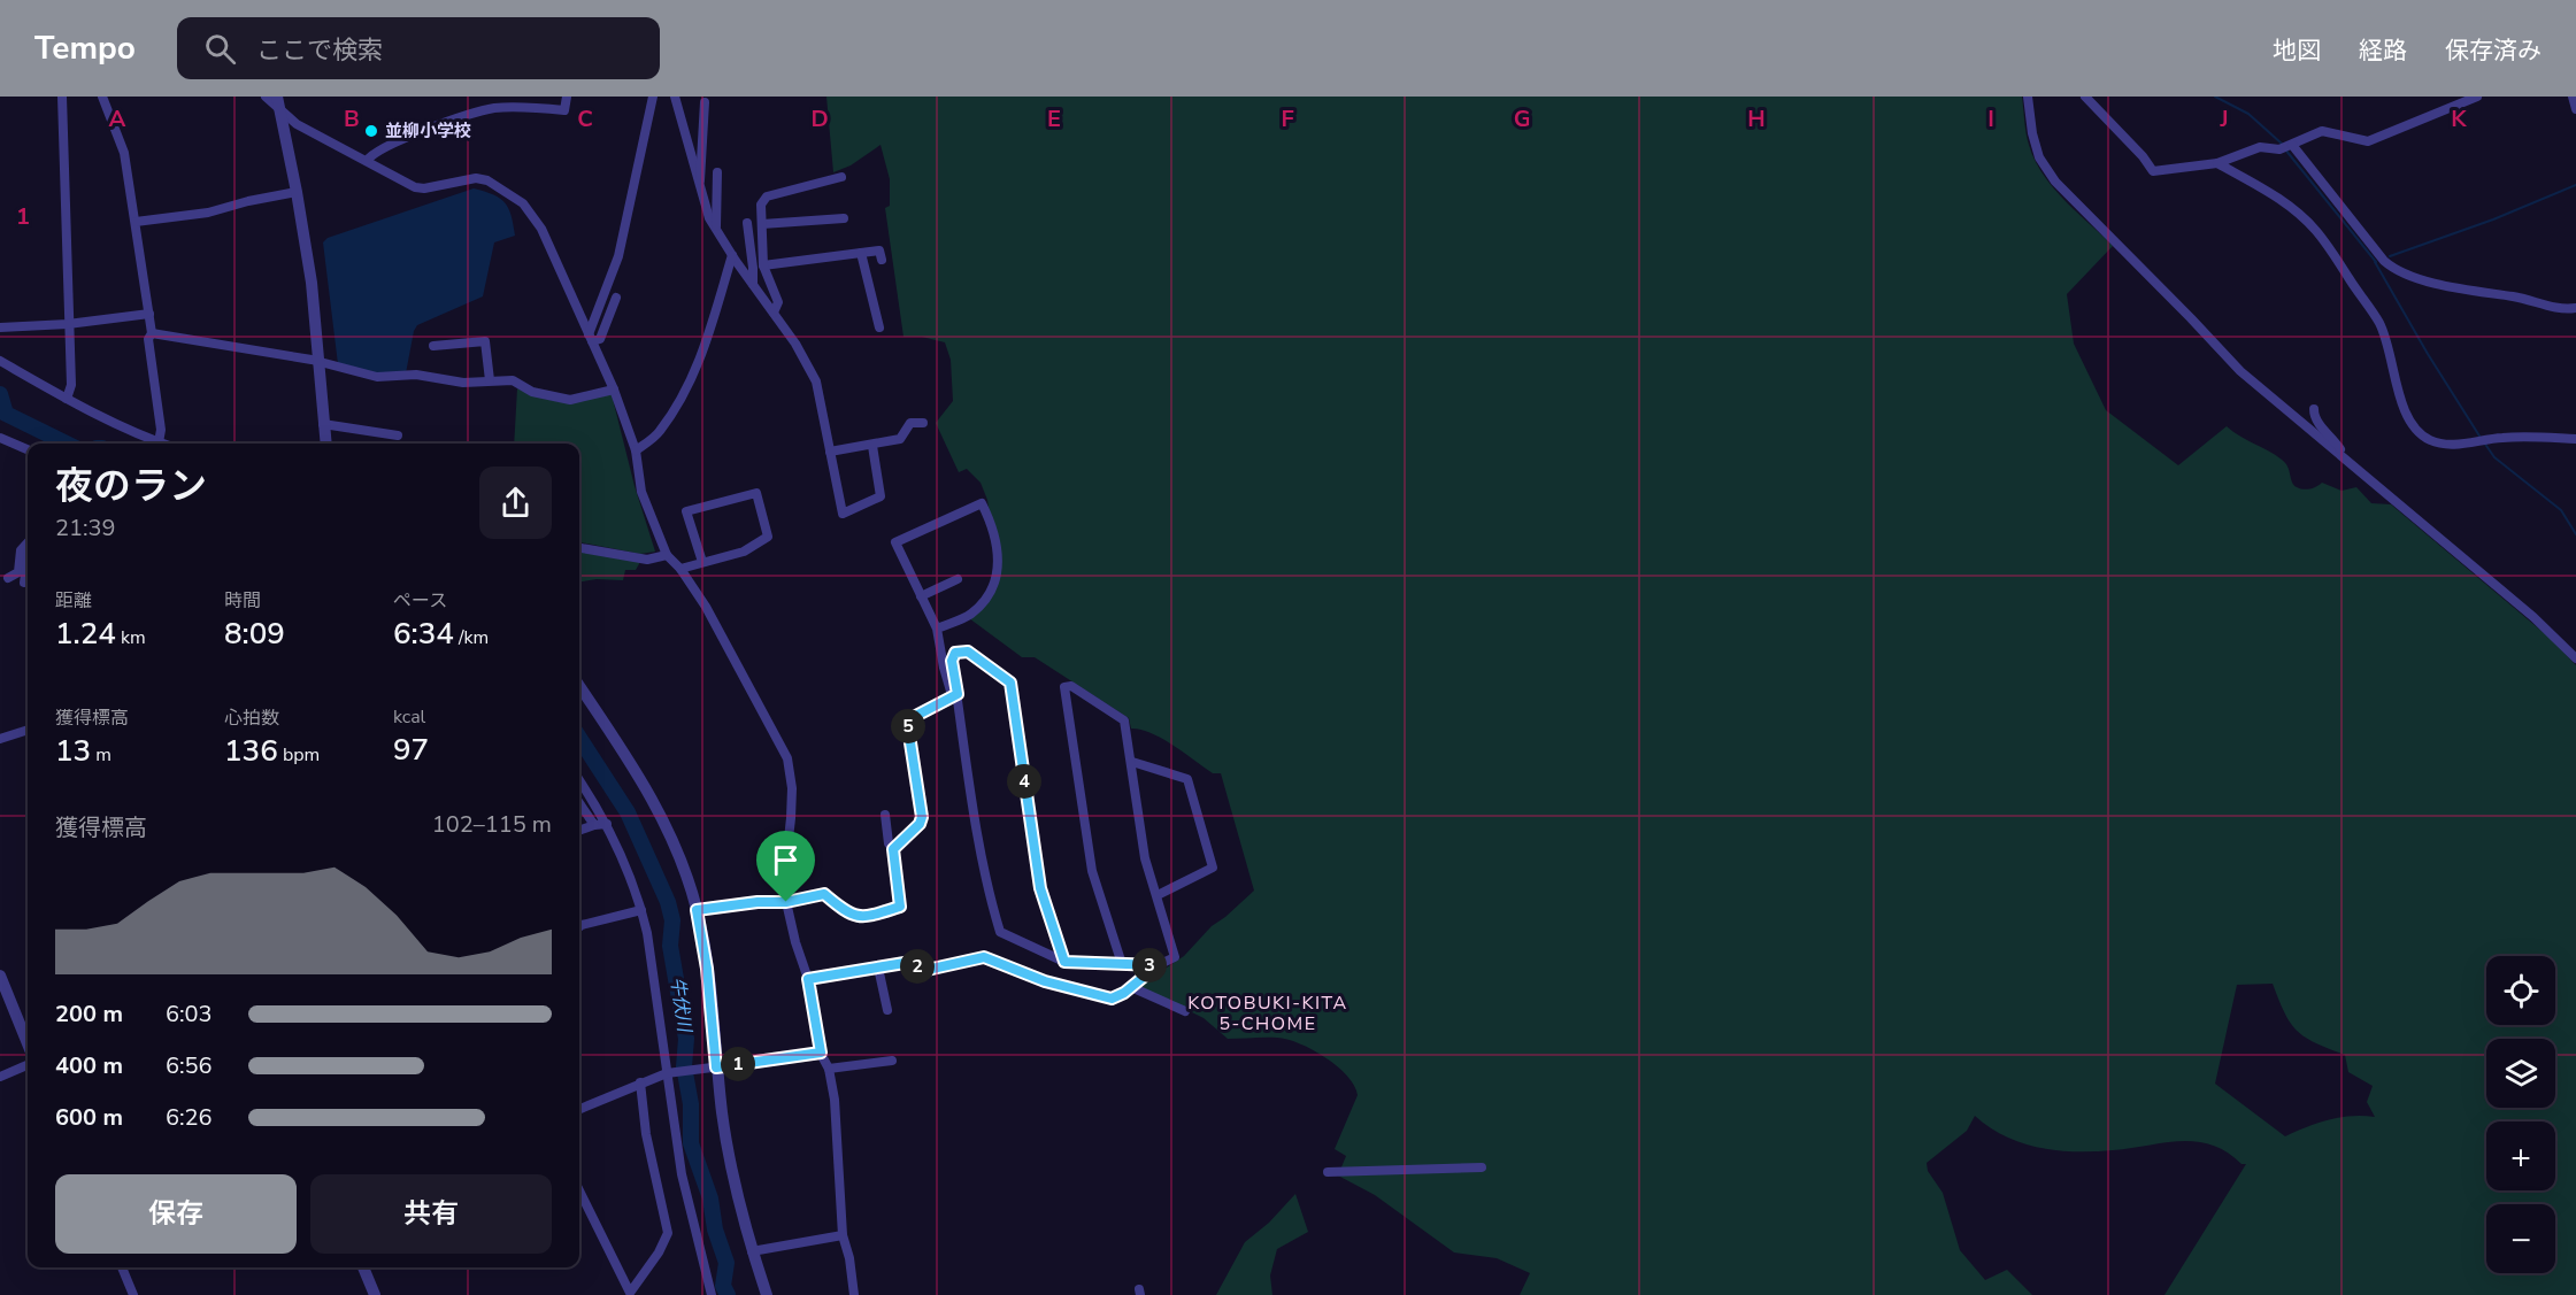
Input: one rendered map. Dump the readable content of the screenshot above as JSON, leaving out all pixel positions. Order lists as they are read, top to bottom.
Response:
{
  "districts": ["KOTOBUKI-KITA 5-CHOME"],
  "water": ["牛伏川"],
  "places": ["並柳小学校"],
  "page": {
    "header": "Tempo",
    "search": "ここで検索",
    "nav": ["地図", "経路", "保存済み"],
    "heading": ["夜のラン", "21:39"],
    "stats": [
      ["距離", "1.24 km"],
      ["時間", "8:09"],
      ["ペース", "6:34 /km"],
      ["獲得標高", "13 m"],
      ["心拍数", "136 bpm"],
      ["kcal", "97"]
    ],
    "pins": [
      "5",
      "4",
      "3",
      "2",
      "1"
    ],
    "chart": ["獲得標高", "102–115 m"],
    "map_buttons": ["+", "−"],
    "list": [
      {
        "name": "200 m",
        "note": "6:03"
      },
      {
        "name": "400 m",
        "note": "6:56"
      },
      {
        "name": "600 m",
        "note": "6:26"
      }
    ],
    "buttons": ["保存", "共有"]
  },
  "grid": {
    "columns": [
      "A",
      "B",
      "C",
      "D",
      "E",
      "F",
      "G",
      "H",
      "I",
      "J",
      "K"
    ],
    "rows": ["1"]
  }
}
